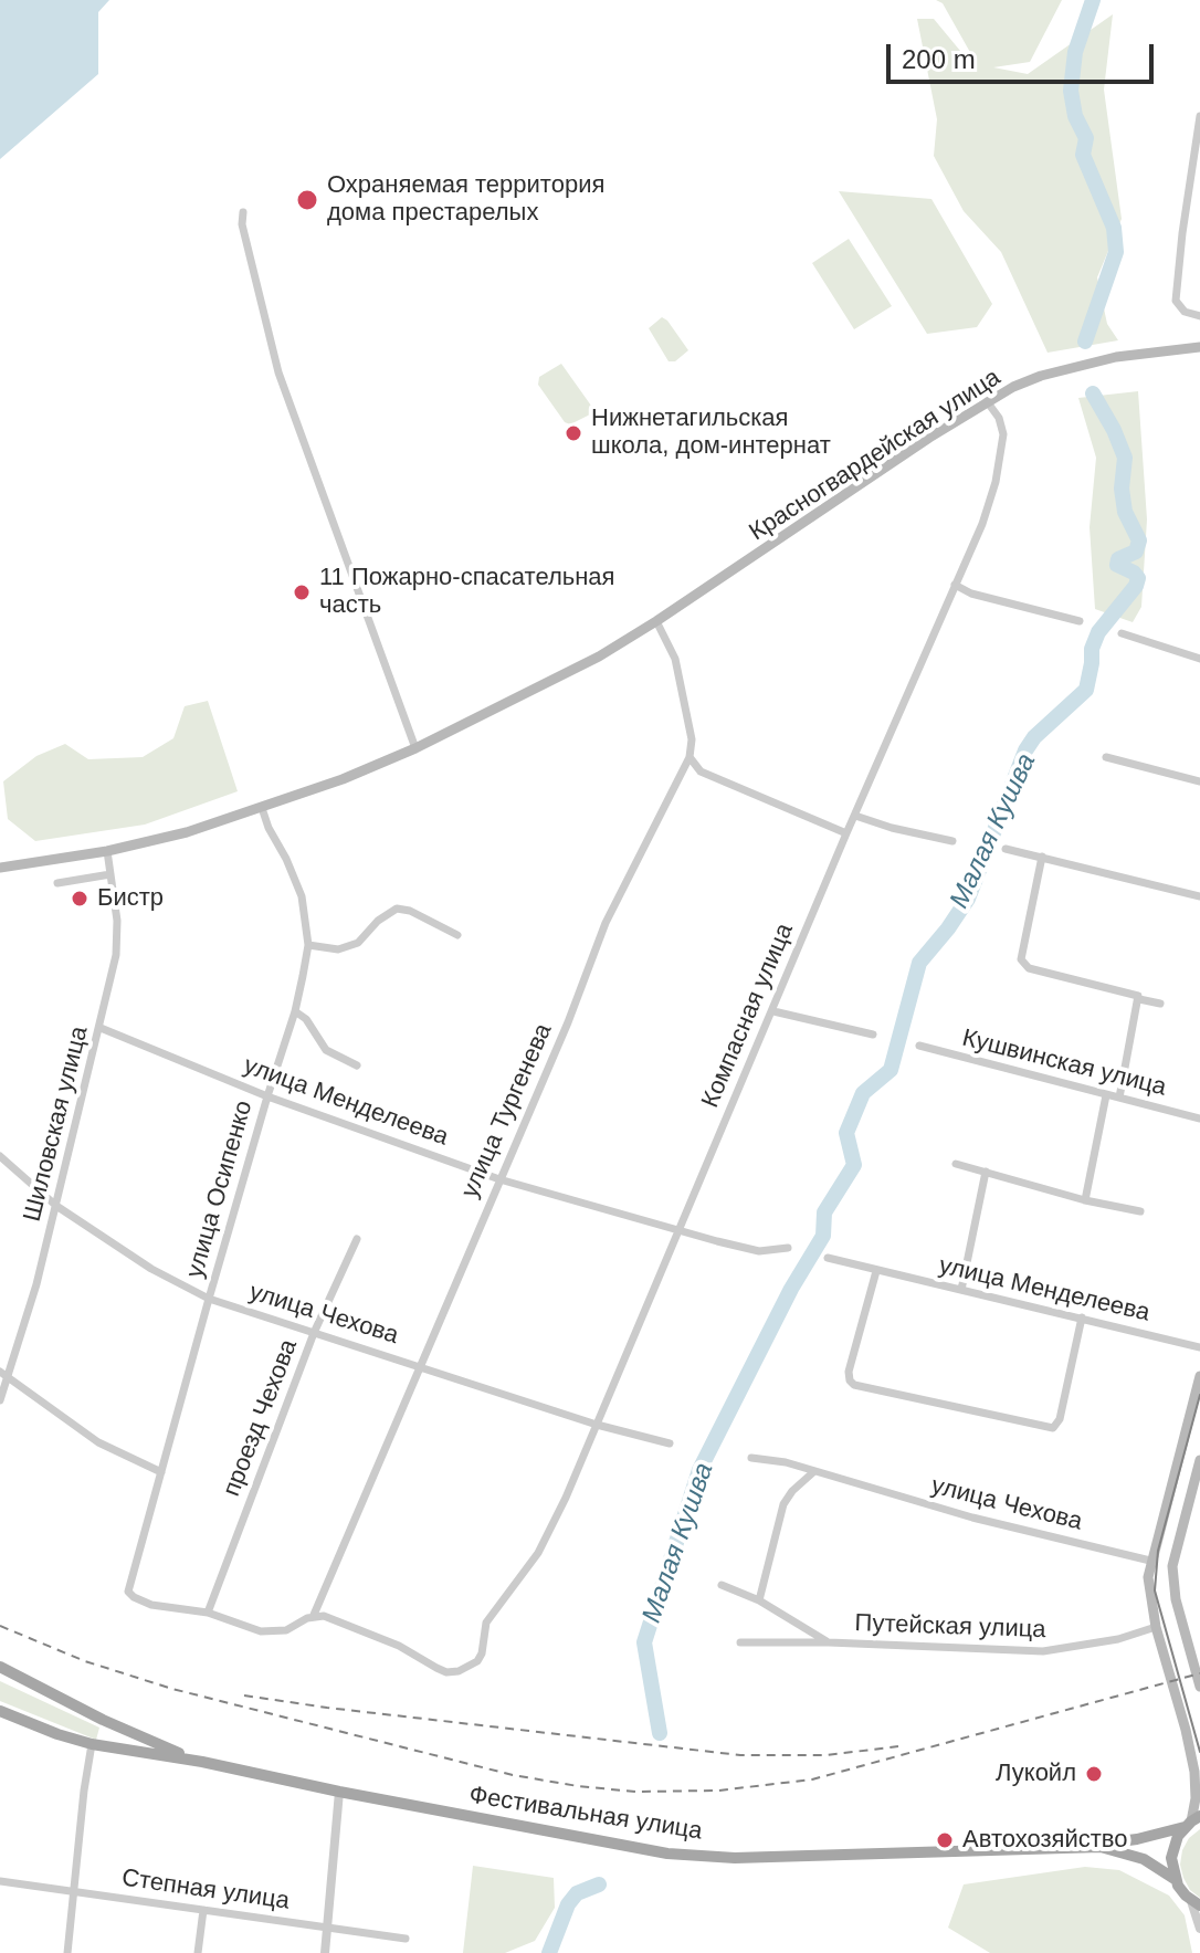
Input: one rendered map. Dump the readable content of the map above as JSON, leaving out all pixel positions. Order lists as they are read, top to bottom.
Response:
{
  "streets": {
    "main road": ["Красногвардейская улица", "Фестивальная улица"],
    "street": [
      "Компасная улица",
      "Кушвинская улица",
      "улица Менделеева",
      "улица Тургенева",
      "Шиловская улица",
      "улица Осипенко",
      "улица Чехова",
      "проезд Чехова",
      "Путейская улица",
      "Степная улица"
    ]
  },
  "crossings": [
    ["Красногвардейская улица", "Компасная улица"],
    ["Красногвардейская улица", "Шиловская улица"],
    ["Красногвардейская улица", "улица Осипенко"],
    ["Компасная улица", "улица Менделеева"],
    ["Компасная улица", "улица Тургенева"],
    ["Компасная улица", "улица Чехова"],
    ["улица Менделеева", "улица Тургенева"],
    ["улица Менделеева", "Шиловская улица"],
    ["улица Менделеева", "улица Осипенко"],
    ["улица Тургенева", "улица Чехова"],
    ["Шиловская улица", "улица Чехова"],
    ["улица Осипенко", "улица Чехова"],
    ["улица Осипенко", "проезд Чехова"],
    ["улица Чехова", "проезд Чехова"]
  ],
  "water": ["Малая Кушва"],
  "places": [
    "Охраняемая территория дома престарелых",
    "Нижнетагильская школа, дом-интернат",
    "11 Пожарно-спасательная часть",
    "Бистр",
    "Лукойл",
    "Автохозяйство"
  ],
  "scale_bar": "200 m"
}
